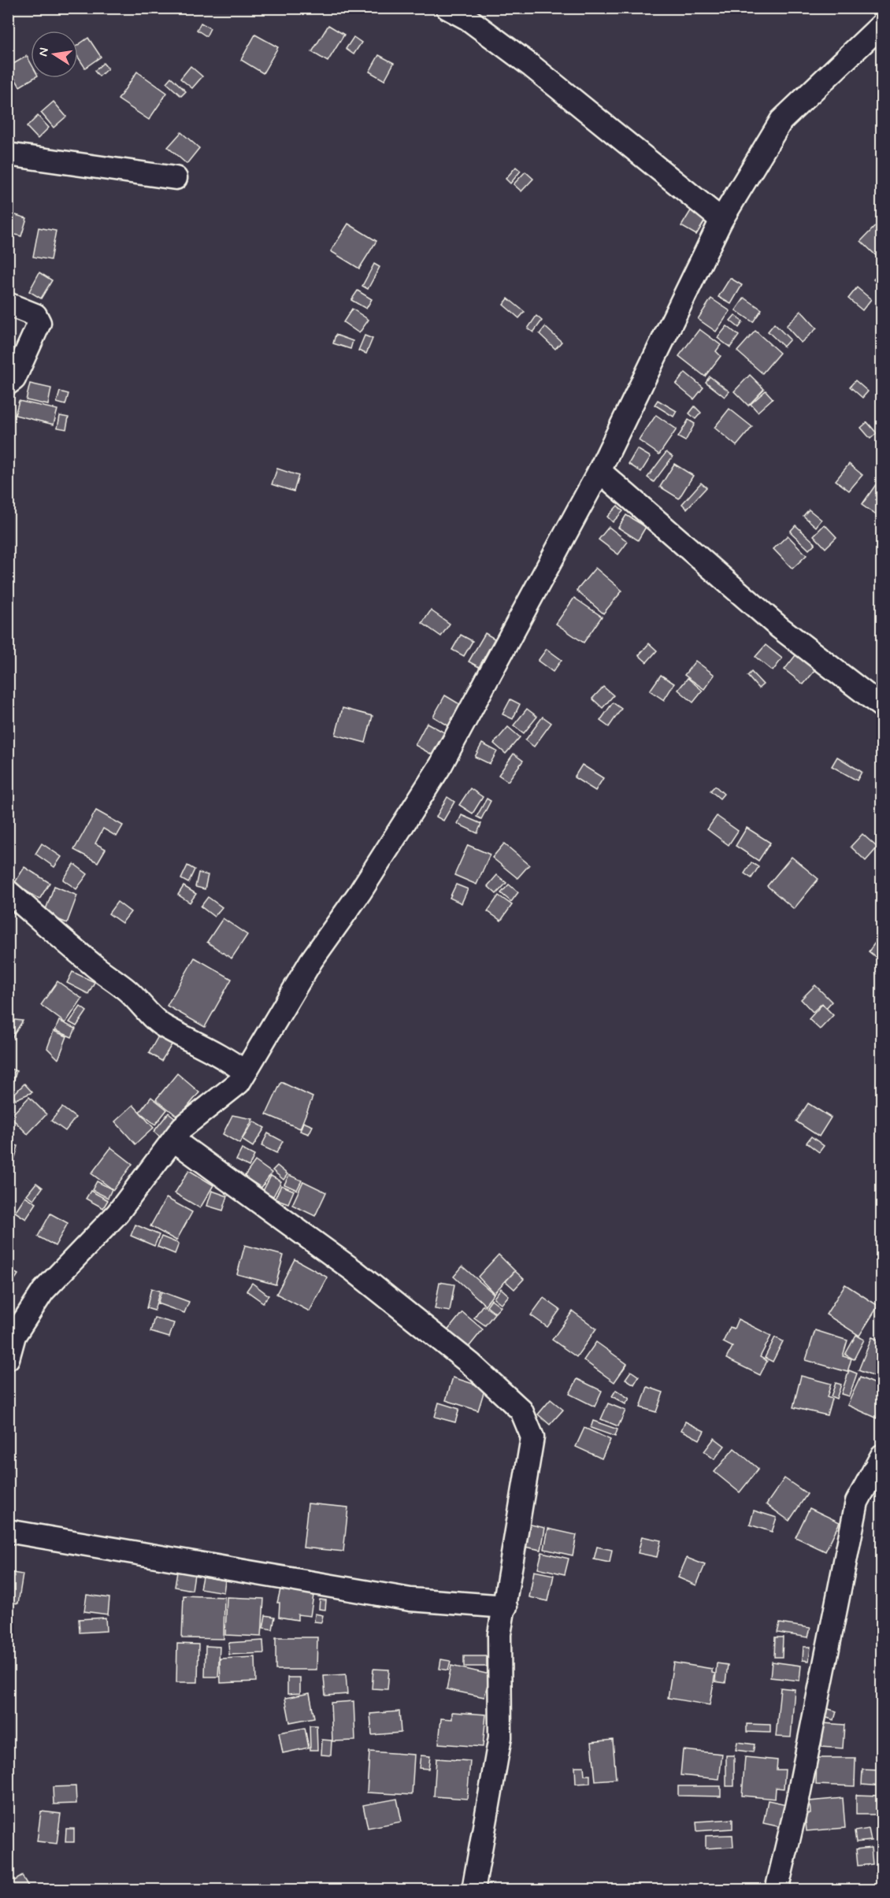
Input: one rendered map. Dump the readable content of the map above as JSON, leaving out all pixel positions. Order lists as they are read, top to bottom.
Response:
{
  "north": "left"
}
